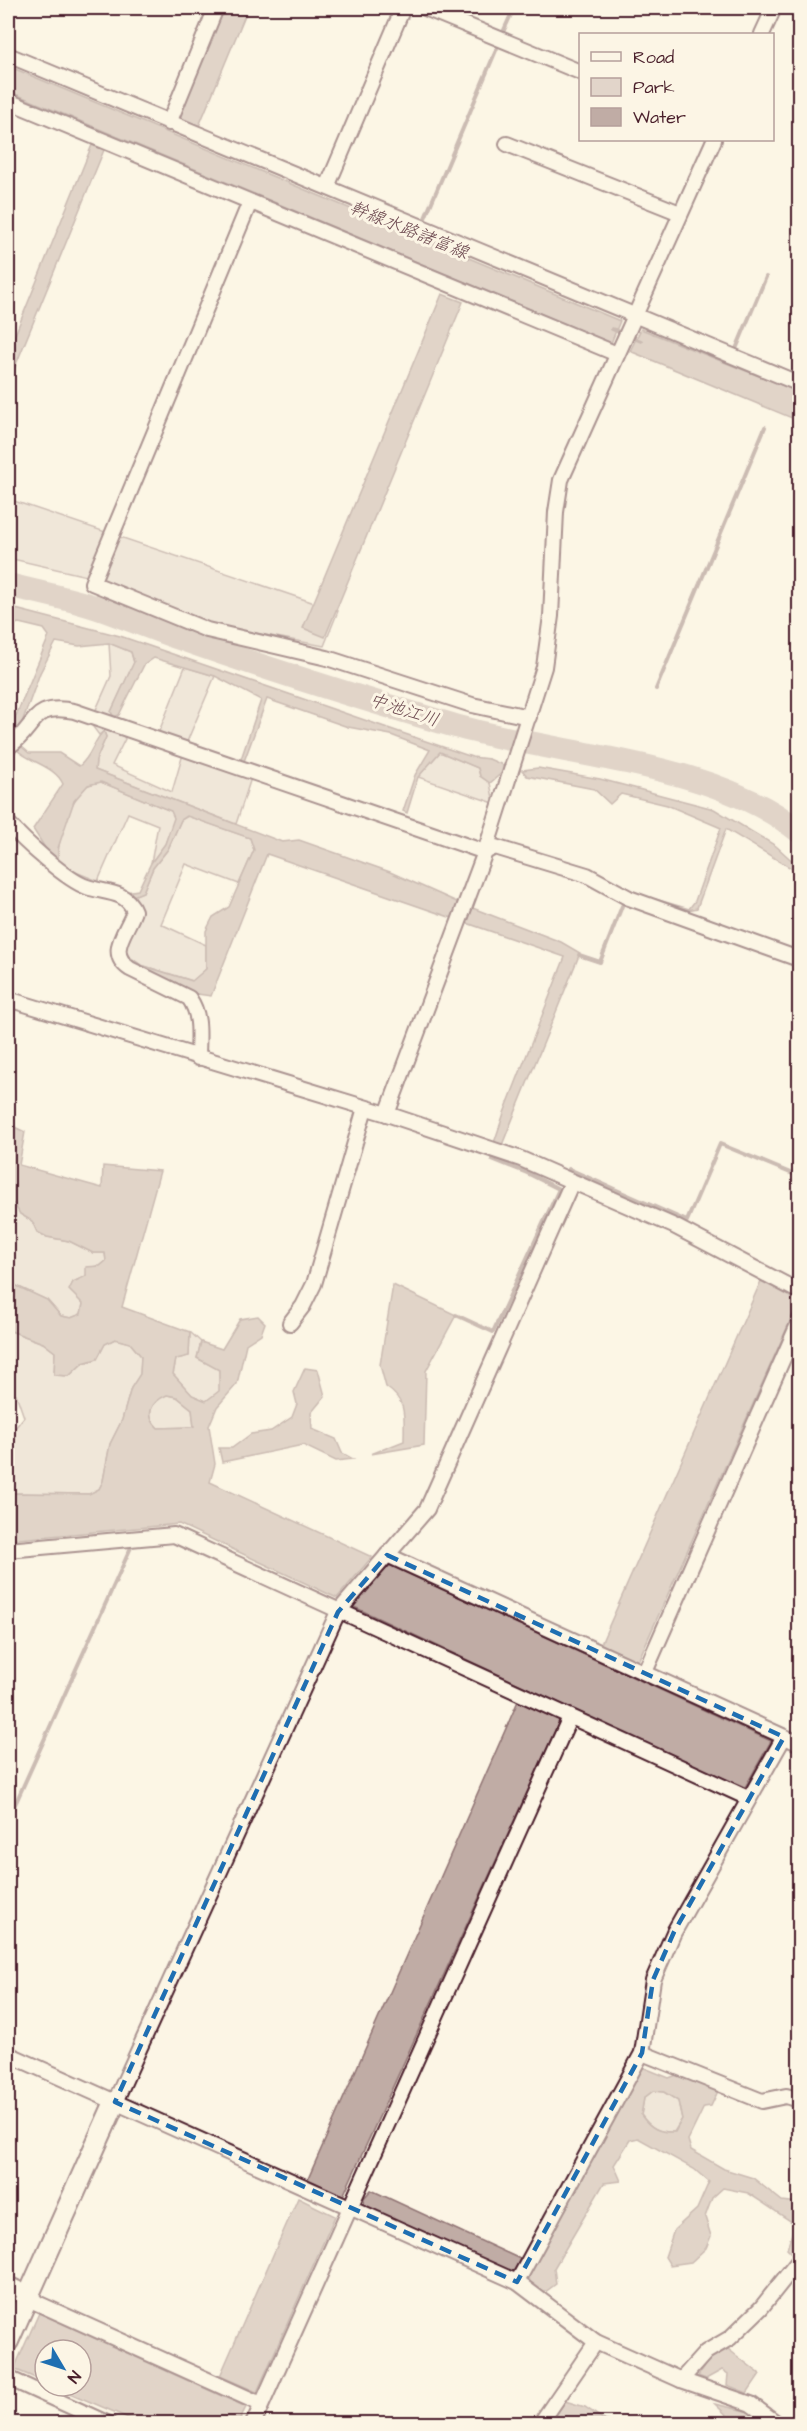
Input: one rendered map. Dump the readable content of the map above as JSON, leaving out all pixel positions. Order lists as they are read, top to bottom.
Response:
{
  "water": ["幹線水路諸富線", "中池江川"],
  "legend": ["Road", "Park", "Water"],
  "north": "bottom right"
}
